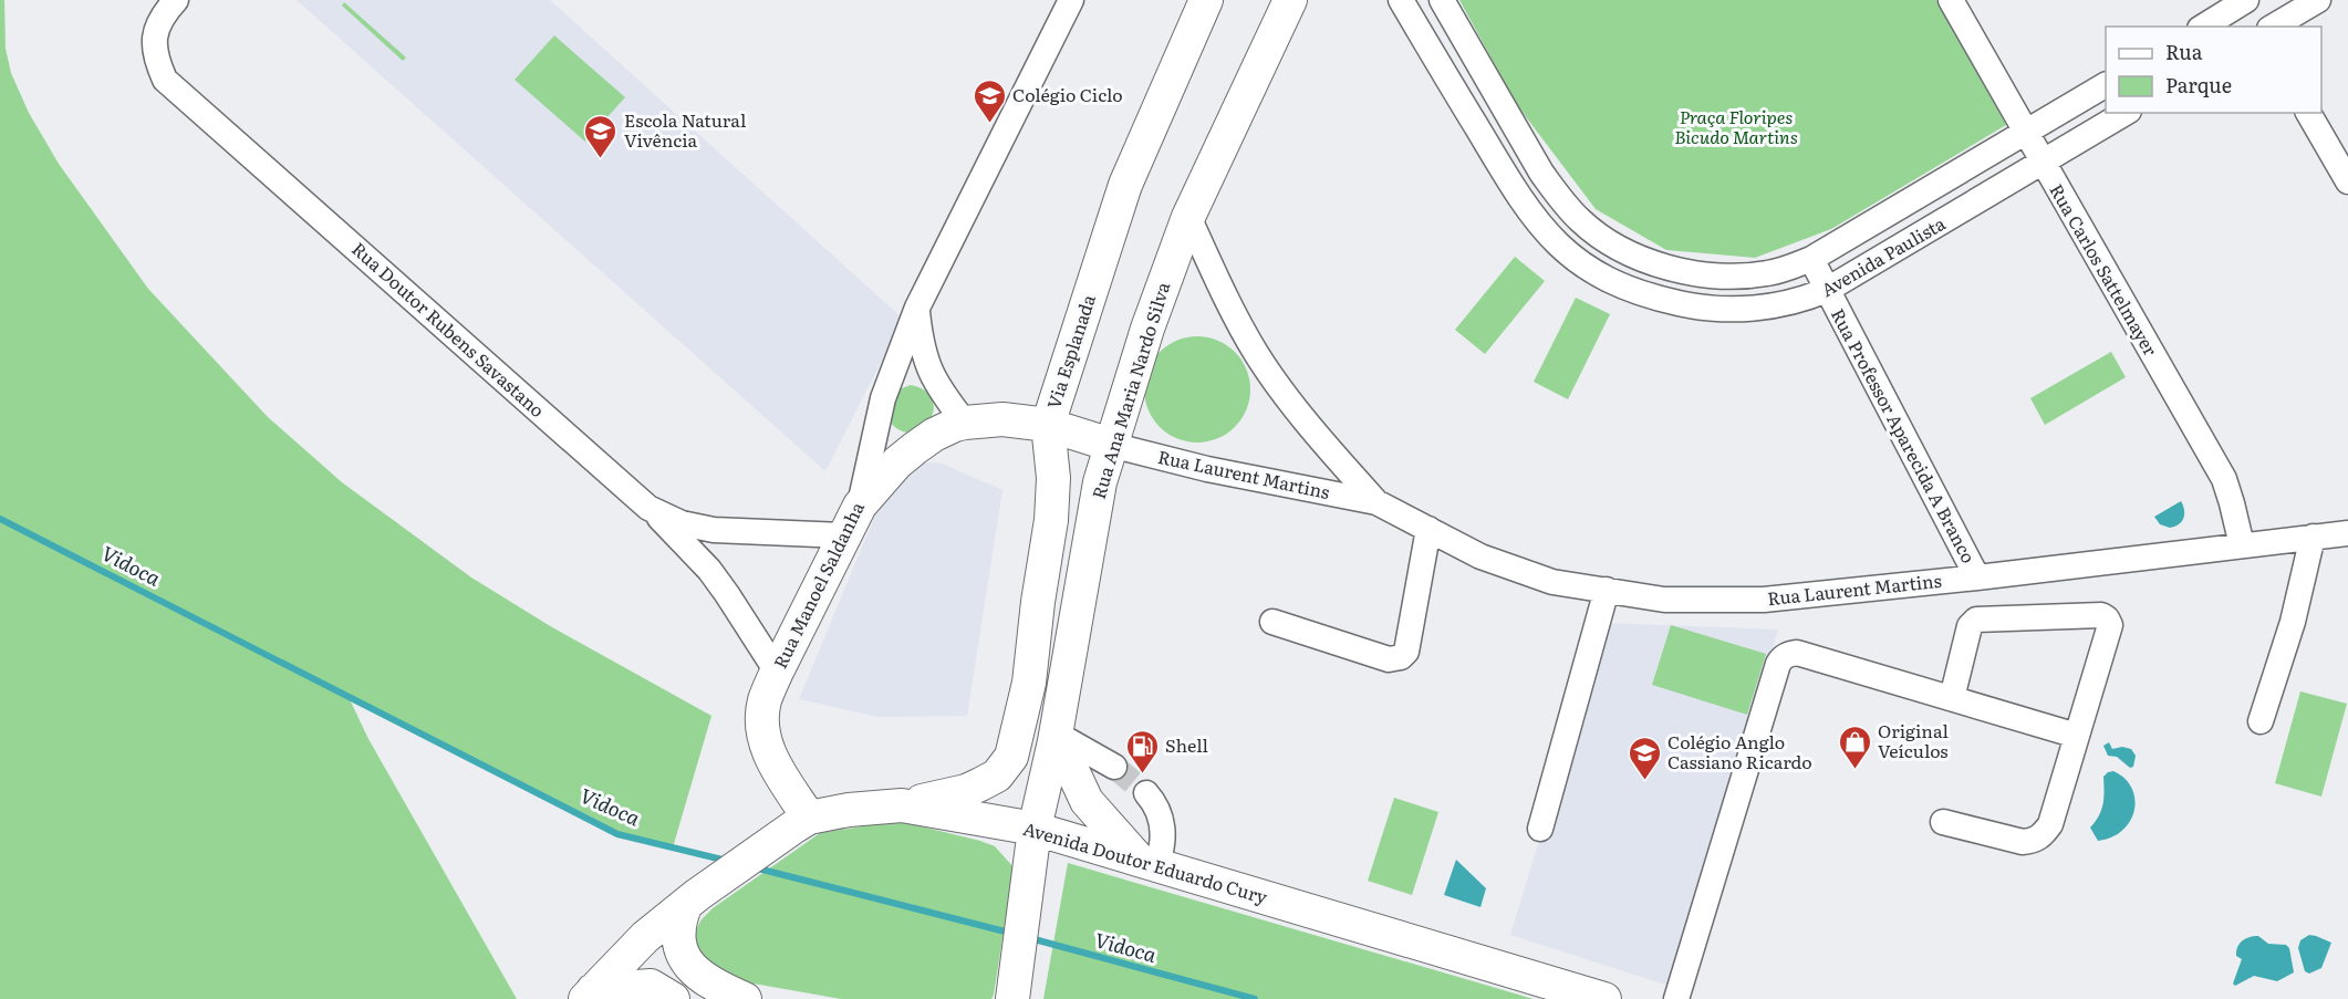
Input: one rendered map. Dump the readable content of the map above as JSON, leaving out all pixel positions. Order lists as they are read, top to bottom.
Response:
{
  "streets": {
    "main road": [
      "Via Esplanada",
      "Rua Ana Maria Nardo Silva",
      "Rua Manoel Saldanha",
      "Avenida Doutor Eduardo Cury"
    ],
    "street": [
      "Avenida Paulista",
      "Rua Carlos Sattelmayer",
      "Rua Doutor Rubens Savastano",
      "Rua Professor Aparecida A Branco",
      "Rua Laurent Martins"
    ]
  },
  "crossings": [
    ["Avenida Paulista", "Rua Carlos Sattelmayer"],
    ["Avenida Paulista", "Rua Professor Aparecida A Branco"],
    ["Rua Carlos Sattelmayer", "Rua Laurent Martins"],
    ["Rua Doutor Rubens Savastano", "Rua Manoel Saldanha"],
    ["Via Esplanada", "Avenida Doutor Eduardo Cury"],
    ["Rua Ana Maria Nardo Silva", "Rua Laurent Martins"],
    ["Rua Ana Maria Nardo Silva", "Avenida Doutor Eduardo Cury"],
    ["Rua Professor Aparecida A Branco", "Rua Laurent Martins"],
    ["Rua Manoel Saldanha", "Avenida Doutor Eduardo Cury"]
  ],
  "water": ["Vidoca"],
  "parks": ["Praça Floripes Bicudo Martins"],
  "places": {
    "school or university": ["Colégio Ciclo", "Escola Natural Vivência", "Colégio Anglo Cassiano Ricardo"],
    "shop": ["Original Veículos"],
    "fuel station": ["Shell"]
  },
  "legend": ["Rua", "Parque"]
}
